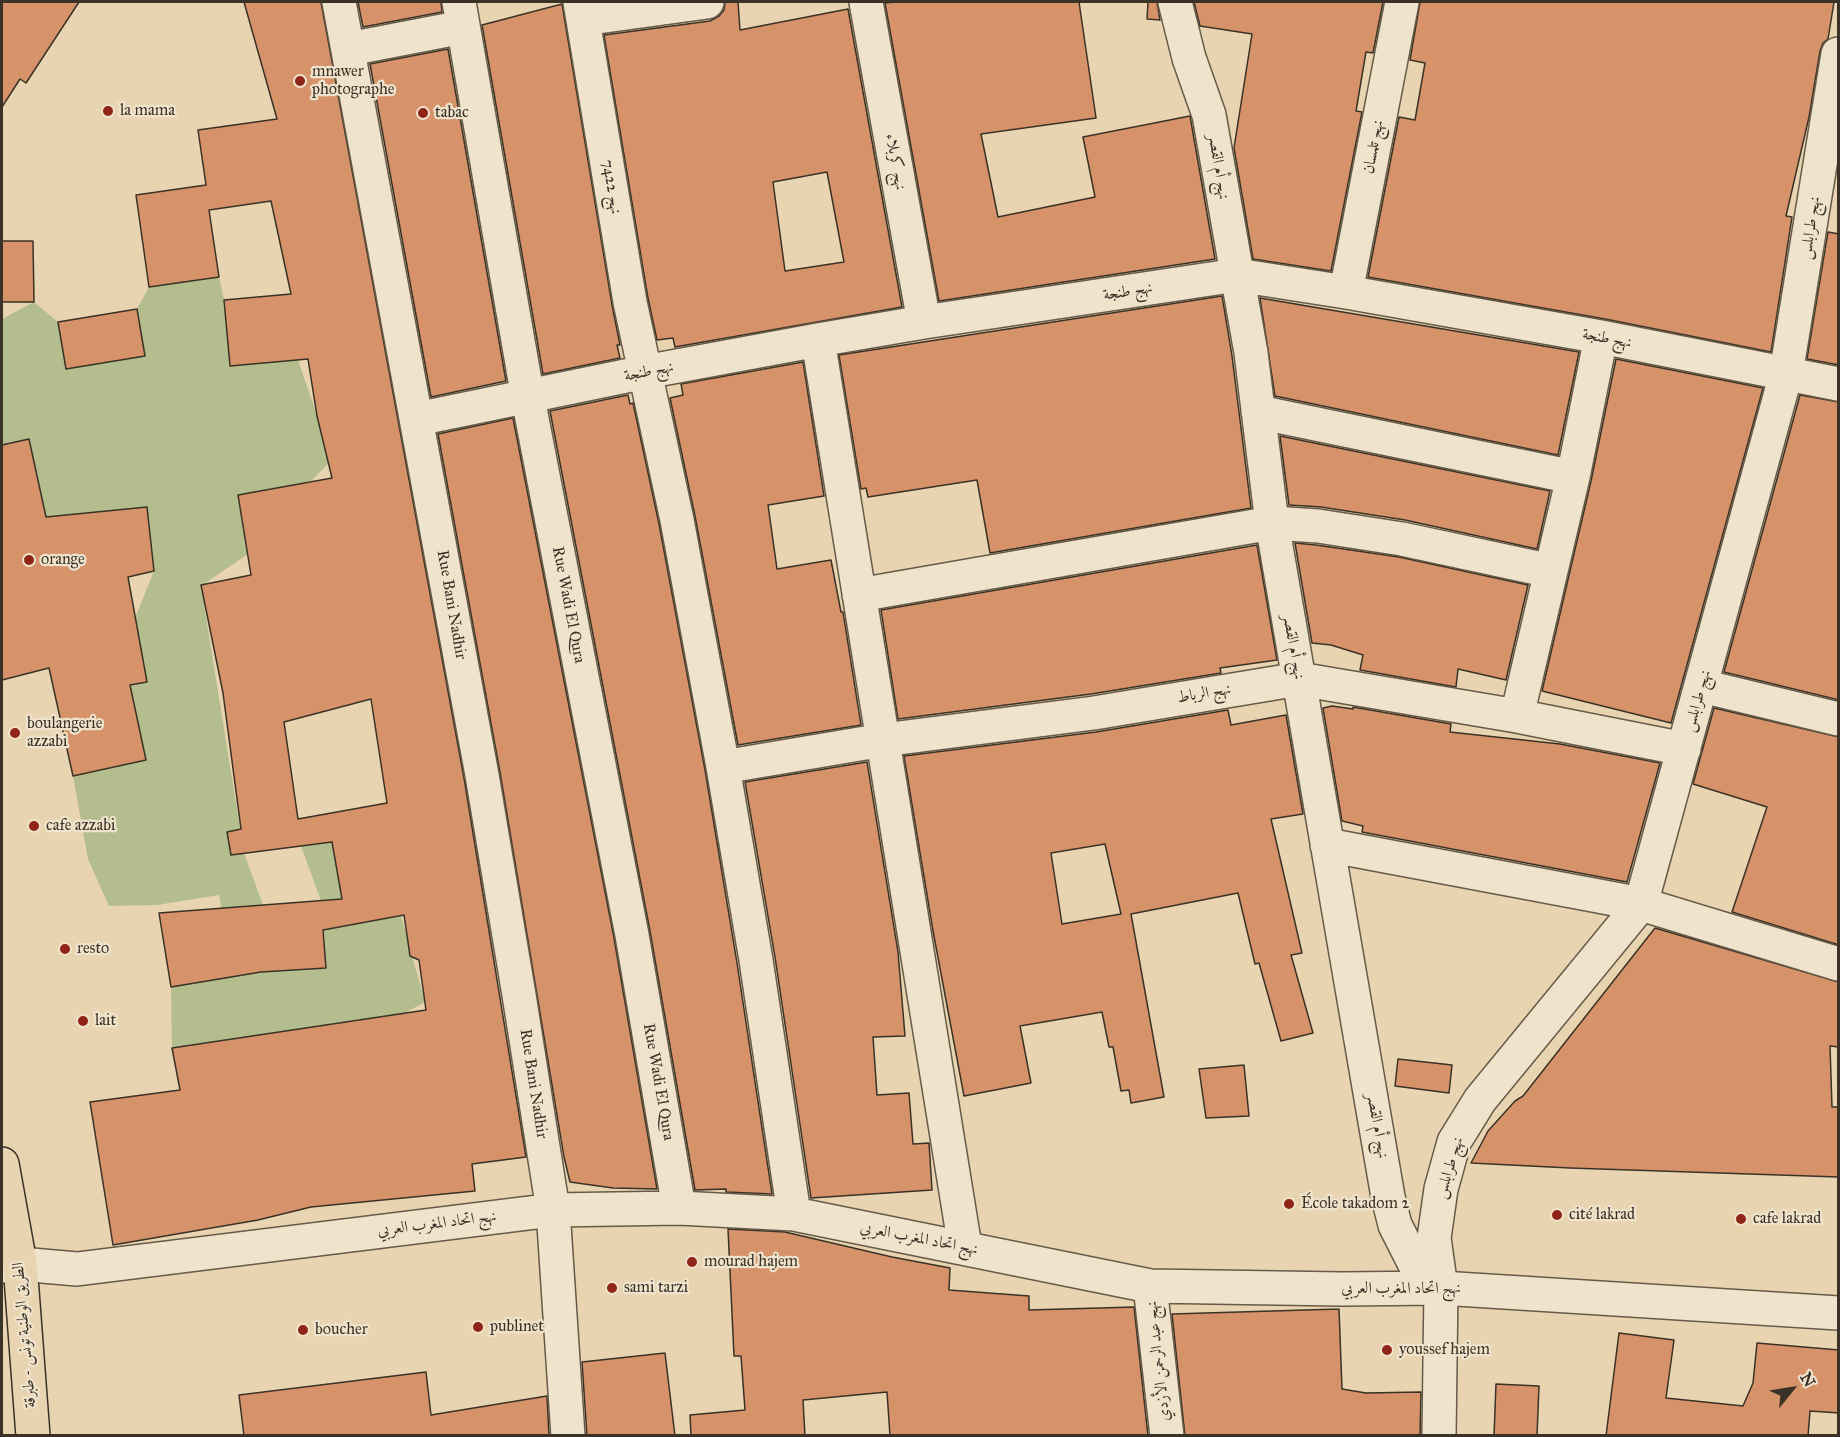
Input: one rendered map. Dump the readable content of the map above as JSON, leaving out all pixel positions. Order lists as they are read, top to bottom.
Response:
{
  "streets": {
    "main road": ["الطريق الوطنية تونس - طبرقة"],
    "street": [
      "نهج تلمسان",
      "نهج كربلاء",
      "نهج أم القصر",
      "نهج 7422",
      "نهج طرابلس",
      "نهج طنجة",
      "Rue Bani Nadhir",
      "Rue Wadi El Qura",
      "نهج الرباط",
      "نهج اتحاد المغرب العربي",
      "نهج عبد الرحمن الأزدي"
    ]
  },
  "crossings": [
    ["نهج تلمسان", "نهج طنجة"],
    ["نهج كربلاء", "نهج طنجة"],
    ["نهج أم القصر", "نهج طرابلس"],
    ["نهج أم القصر", "نهج طنجة"],
    ["نهج أم القصر", "نهج الرباط"],
    ["نهج أم القصر", "نهج اتحاد المغرب العربي"],
    ["نهج 7422", "نهج طنجة"],
    ["نهج 7422", "نهج الرباط"],
    ["نهج 7422", "نهج اتحاد المغرب العربي"],
    ["نهج طرابلس", "نهج طنجة"],
    ["نهج طرابلس", "نهج الرباط"],
    ["نهج طرابلس", "نهج اتحاد المغرب العربي"],
    ["نهج طنجة", "Rue Bani Nadhir"],
    ["نهج طنجة", "Rue Wadi El Qura"],
    ["Rue Bani Nadhir", "نهج اتحاد المغرب العربي"],
    ["Rue Wadi El Qura", "نهج اتحاد المغرب العربي"],
    ["نهج اتحاد المغرب العربي", "الطريق الوطنية تونس - طبرقة"],
    ["نهج اتحاد المغرب العربي", "نهج عبد الرحمن الأزدي"]
  ],
  "places": [
    "mnawer photographe",
    "la mama",
    "tabac",
    "orange",
    "boulangerie azzabi",
    "cafe azzabi",
    "resto",
    "lait",
    "École takadom 2",
    "cité lakrad",
    "cafe lakrad",
    "mourad hajem",
    "sami tarzi",
    "publinet",
    "boucher",
    "youssef hajem"
  ],
  "north": "top right"
}
